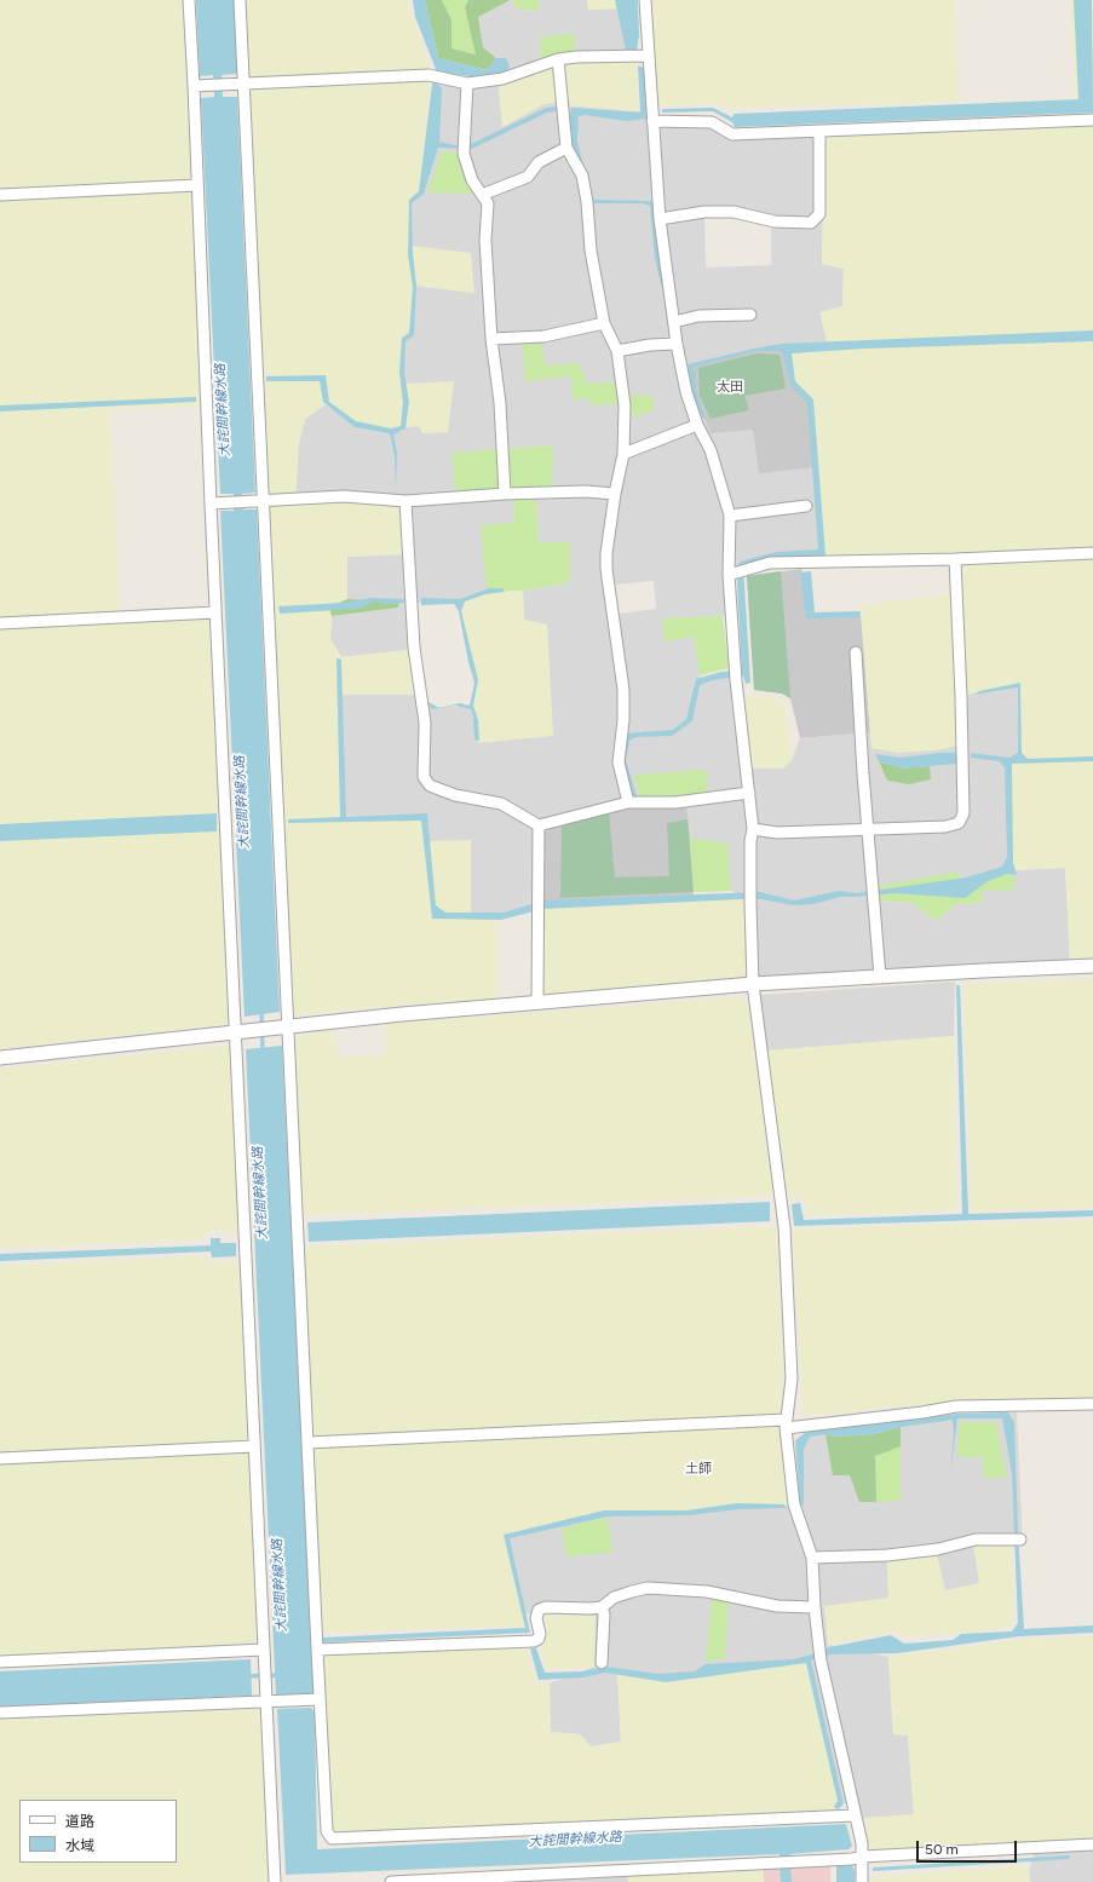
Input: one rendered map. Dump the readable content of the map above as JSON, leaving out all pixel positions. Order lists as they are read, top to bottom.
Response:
{
  "districts": ["太田", "土師"],
  "water": ["大詫間幹線水路"],
  "legend": ["道路", "水域"],
  "scale_bar": "50 m"
}
